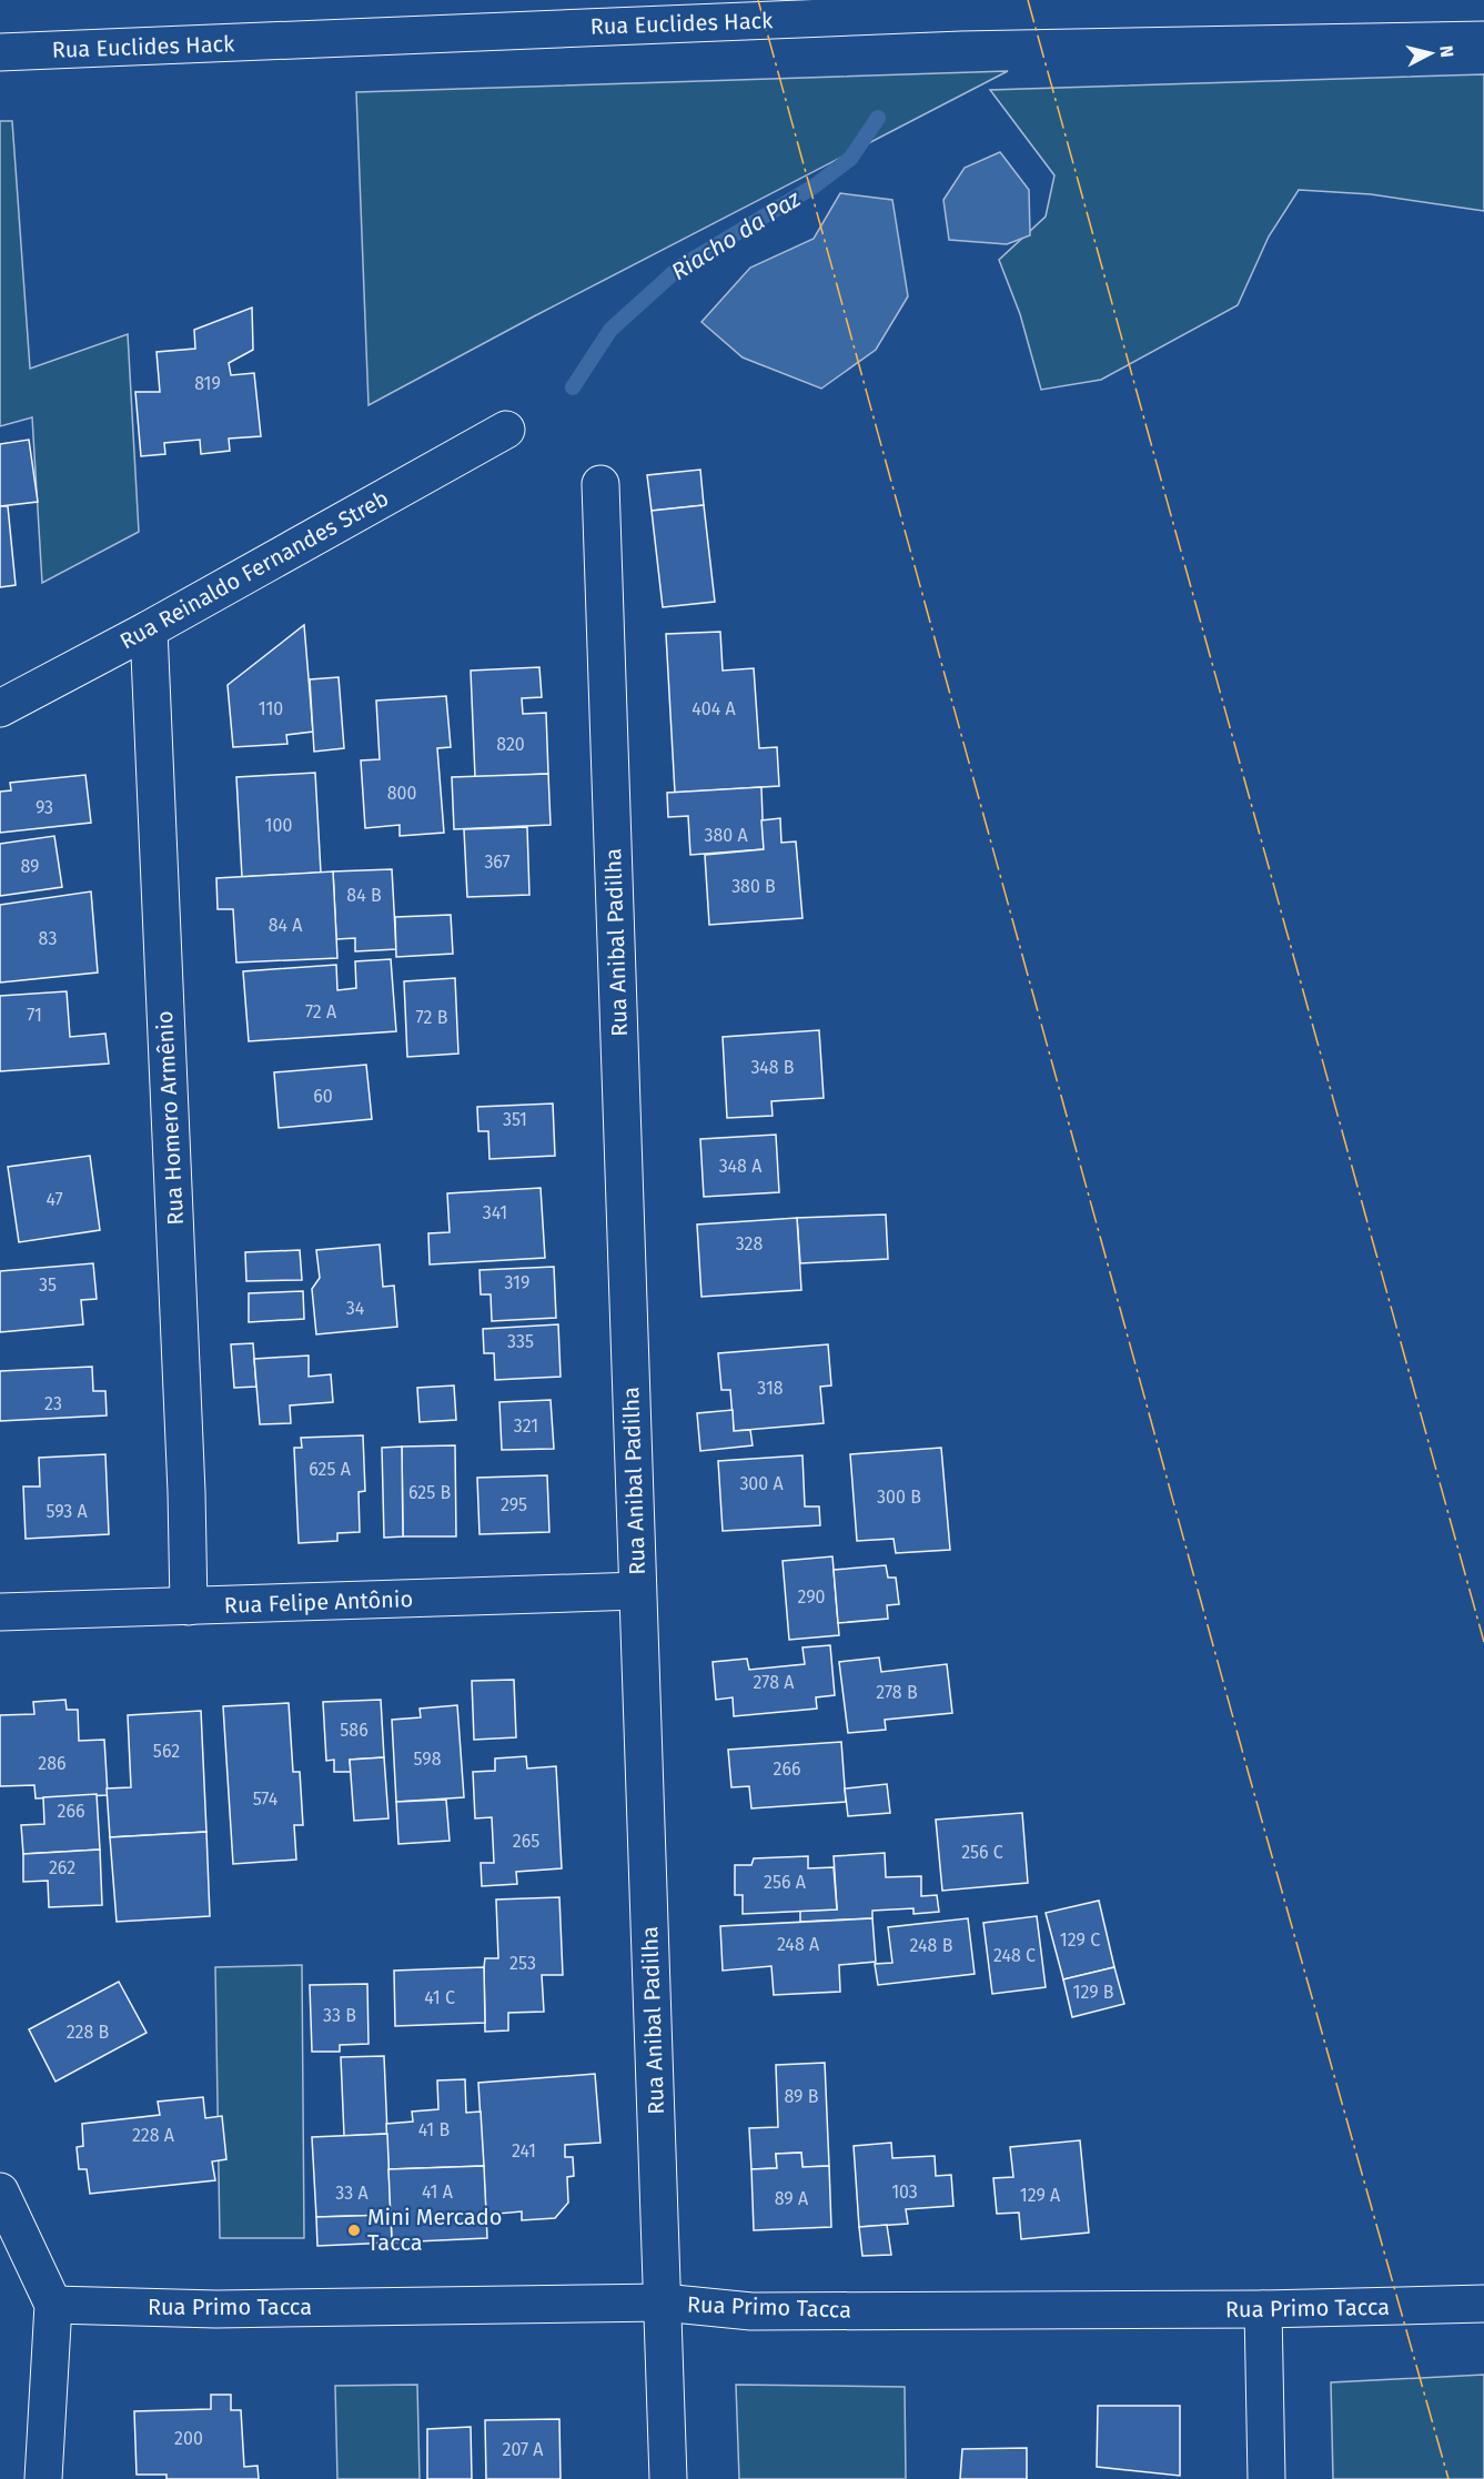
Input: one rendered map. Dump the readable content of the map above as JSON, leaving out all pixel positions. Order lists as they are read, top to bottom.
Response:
{
  "streets": {
    "street": [
      "Rua Euclides Hack",
      "Rua Reinaldo Fernandes Streb",
      "Rua Anibal Padilha",
      "Rua Homero Armênio",
      "Rua Felipe Antônio",
      "Rua Primo Tacca"
    ]
  },
  "crossings": [
    ["Rua Reinaldo Fernandes Streb", "Rua Homero Armênio"],
    ["Rua Anibal Padilha", "Rua Felipe Antônio"],
    ["Rua Anibal Padilha", "Rua Primo Tacca"],
    ["Rua Homero Armênio", "Rua Felipe Antônio"]
  ],
  "water": ["Riacho da Paz"],
  "places": ["Mini Mercado Tacca"],
  "house_numbers": [
    "819",
    "110",
    "404 A",
    "820",
    "800",
    "93",
    "100",
    "380 A",
    "367",
    "89",
    "380 B",
    "84 B",
    "84 A",
    "83",
    "72 A",
    "71",
    "72 B",
    "348 B",
    "60",
    "351",
    "348 A",
    "47",
    "341",
    "328",
    "319",
    "35",
    "34",
    "335",
    "318",
    "23",
    "321",
    "625 A",
    "300 A",
    "625 B",
    "300 B",
    "295",
    "593 A",
    "290",
    "278 A",
    "278 B",
    "586",
    "562",
    "598",
    "286",
    "266",
    "574",
    "266",
    "265",
    "256 C",
    "262",
    "256 A",
    "129 C",
    "248 A",
    "248 B",
    "248 C",
    "253",
    "129 B",
    "41 C",
    "33 B",
    "228 B",
    "89 B",
    "41 B",
    "228 A",
    "241",
    "41 A",
    "103",
    "33 A",
    "129 A",
    "89 A",
    "200",
    "207 A"
  ],
  "north": "right"
}
